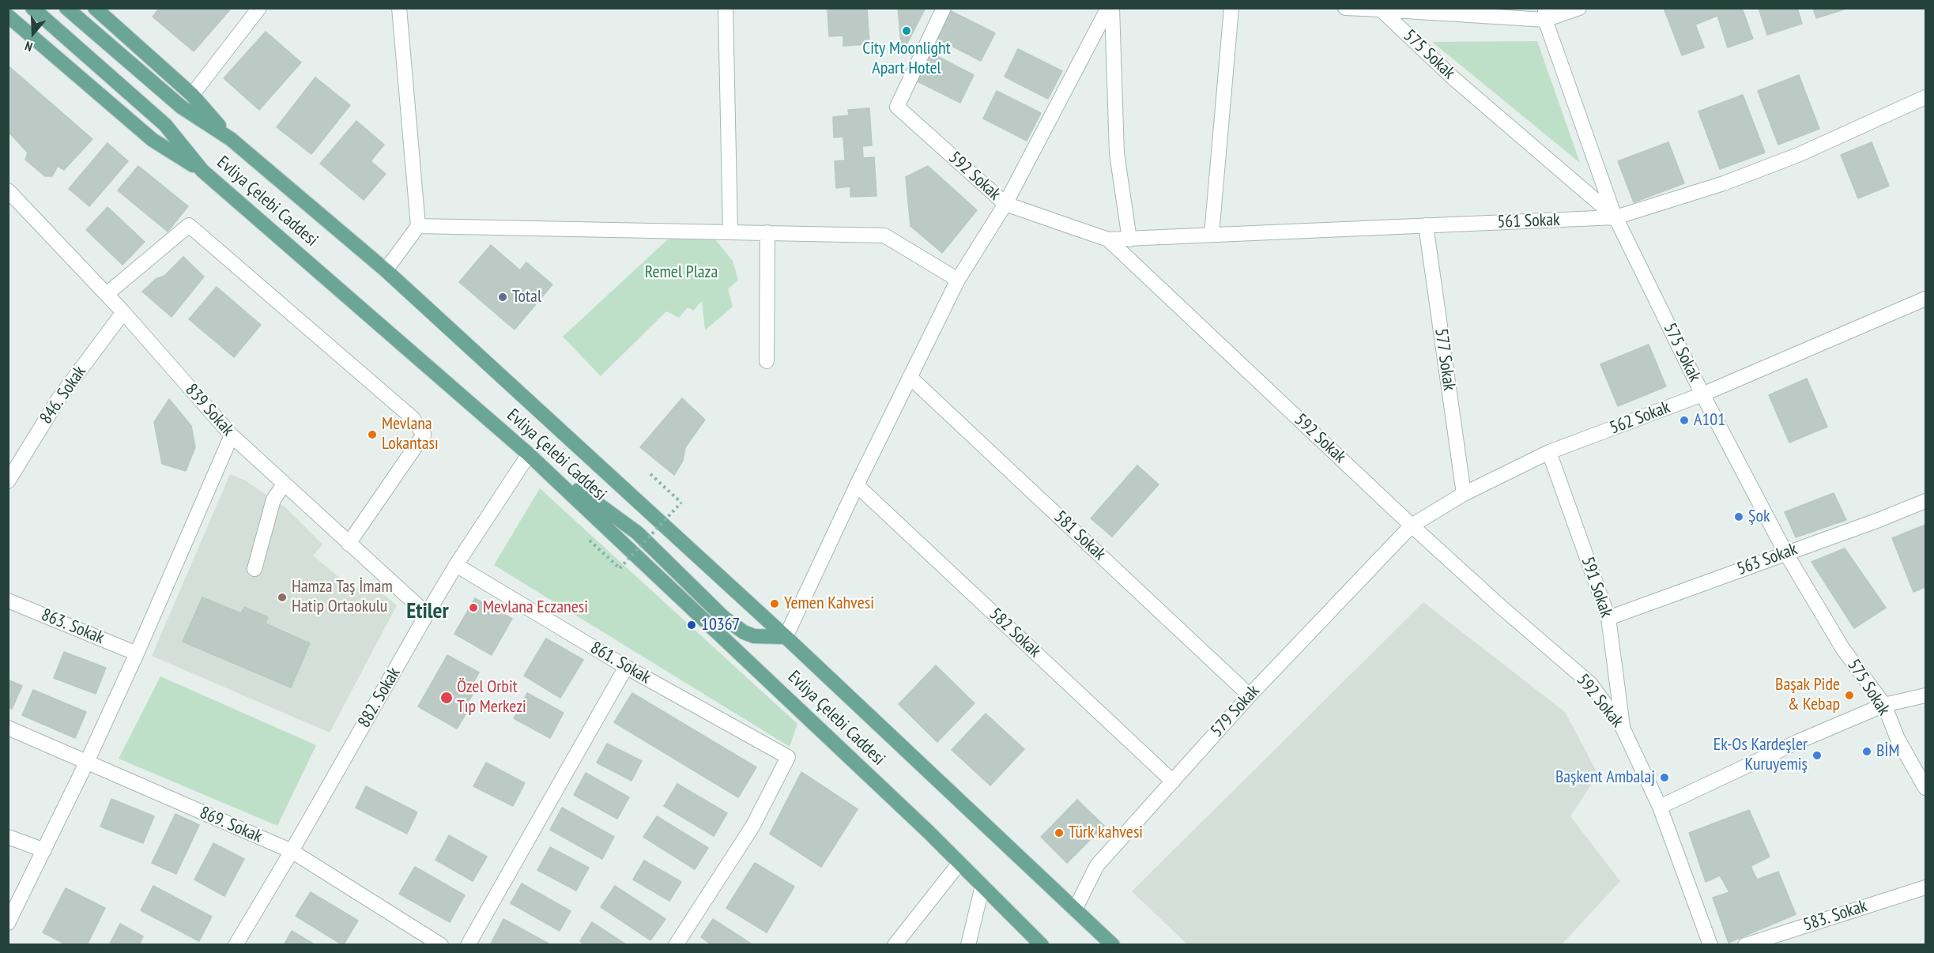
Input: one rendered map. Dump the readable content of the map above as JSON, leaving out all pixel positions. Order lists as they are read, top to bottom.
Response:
{
  "streets": {
    "main road": ["Evliya Çelebi Caddesi"],
    "street": [
      "575 Sokak",
      "592 Sokak",
      "561 Sokak",
      "577 Sokak",
      "846. Sokak",
      "839 Sokak",
      "562 Sokak",
      "581 Sokak",
      "563 Sokak",
      "591 Sokak",
      "863. Sokak",
      "582 Sokak",
      "861. Sokak",
      "882. Sokak",
      "579 Sokak",
      "869. Sokak",
      "583. Sokak"
    ]
  },
  "crossings": [
    ["575 Sokak", "561 Sokak"],
    ["575 Sokak", "562 Sokak"],
    ["575 Sokak", "563 Sokak"],
    ["592 Sokak", "561 Sokak"],
    ["592 Sokak", "562 Sokak"],
    ["592 Sokak", "591 Sokak"],
    ["592 Sokak", "579 Sokak"],
    ["Evliya Çelebi Caddesi", "882. Sokak"],
    ["Evliya Çelebi Caddesi", "579 Sokak"],
    ["561 Sokak", "577 Sokak"],
    ["577 Sokak", "562 Sokak"],
    ["846. Sokak", "839 Sokak"],
    ["839 Sokak", "882. Sokak"],
    ["562 Sokak", "591 Sokak"],
    ["562 Sokak", "579 Sokak"],
    ["581 Sokak", "579 Sokak"],
    ["563 Sokak", "591 Sokak"],
    ["582 Sokak", "579 Sokak"],
    ["861. Sokak", "882. Sokak"],
    ["882. Sokak", "869. Sokak"]
  ],
  "districts": ["Etiler"],
  "parks": ["Remel Plaza"],
  "places": [
    "City Moonlight Apart Hotel",
    "Total",
    "A101",
    "Mevlana Lokantası",
    "Şok",
    "Hamza Taş İmam Hatip Ortaokulu",
    "Yemen Kahvesi",
    "Mevlana Eczanesi",
    "10367",
    "Başak Pide & Kebap",
    "Özel Orbit Tıp Merkezi",
    "BİM",
    "Ek-Os Kardeşler Kuruyemiş",
    "Başkent Ambalaj",
    "Türk kahvesi"
  ],
  "north": "bottom"
}
